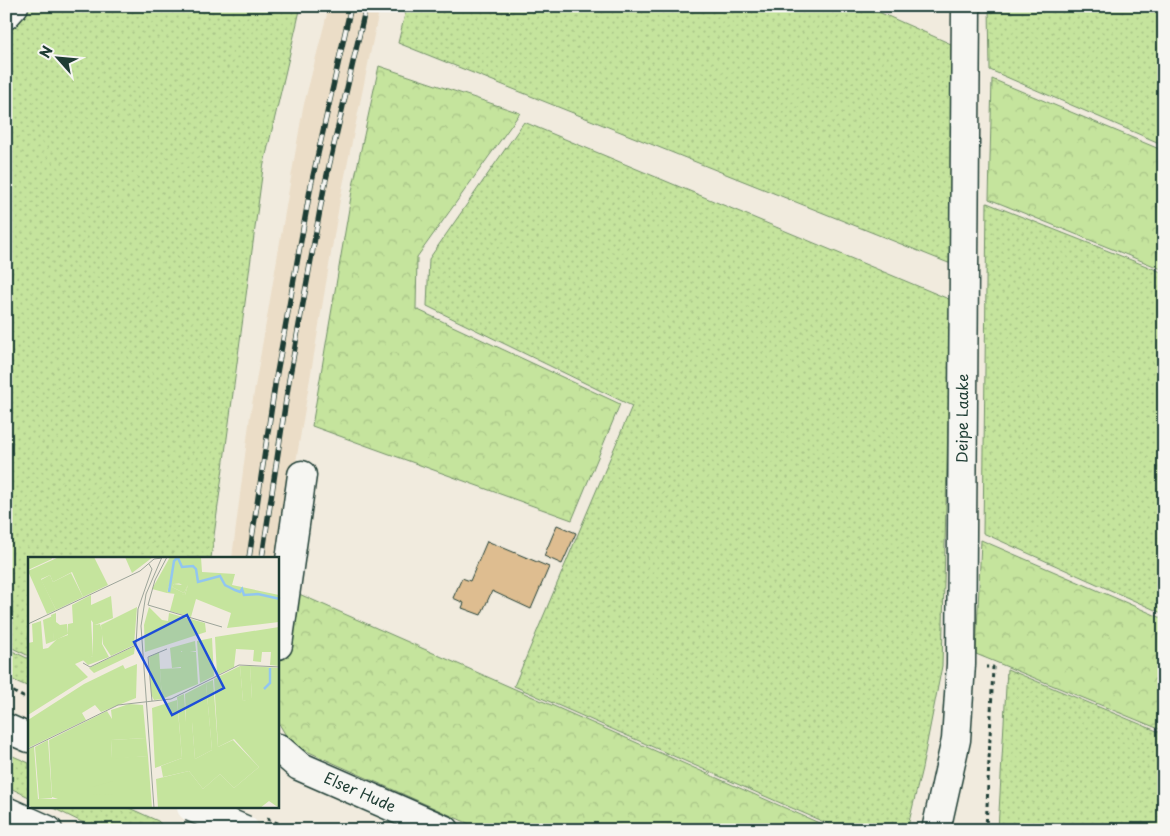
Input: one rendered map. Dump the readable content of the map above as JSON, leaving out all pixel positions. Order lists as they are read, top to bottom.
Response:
{
  "streets": {
    "street": ["Deipe Laake", "Elser Hude"]
  },
  "north": "top left"
}
